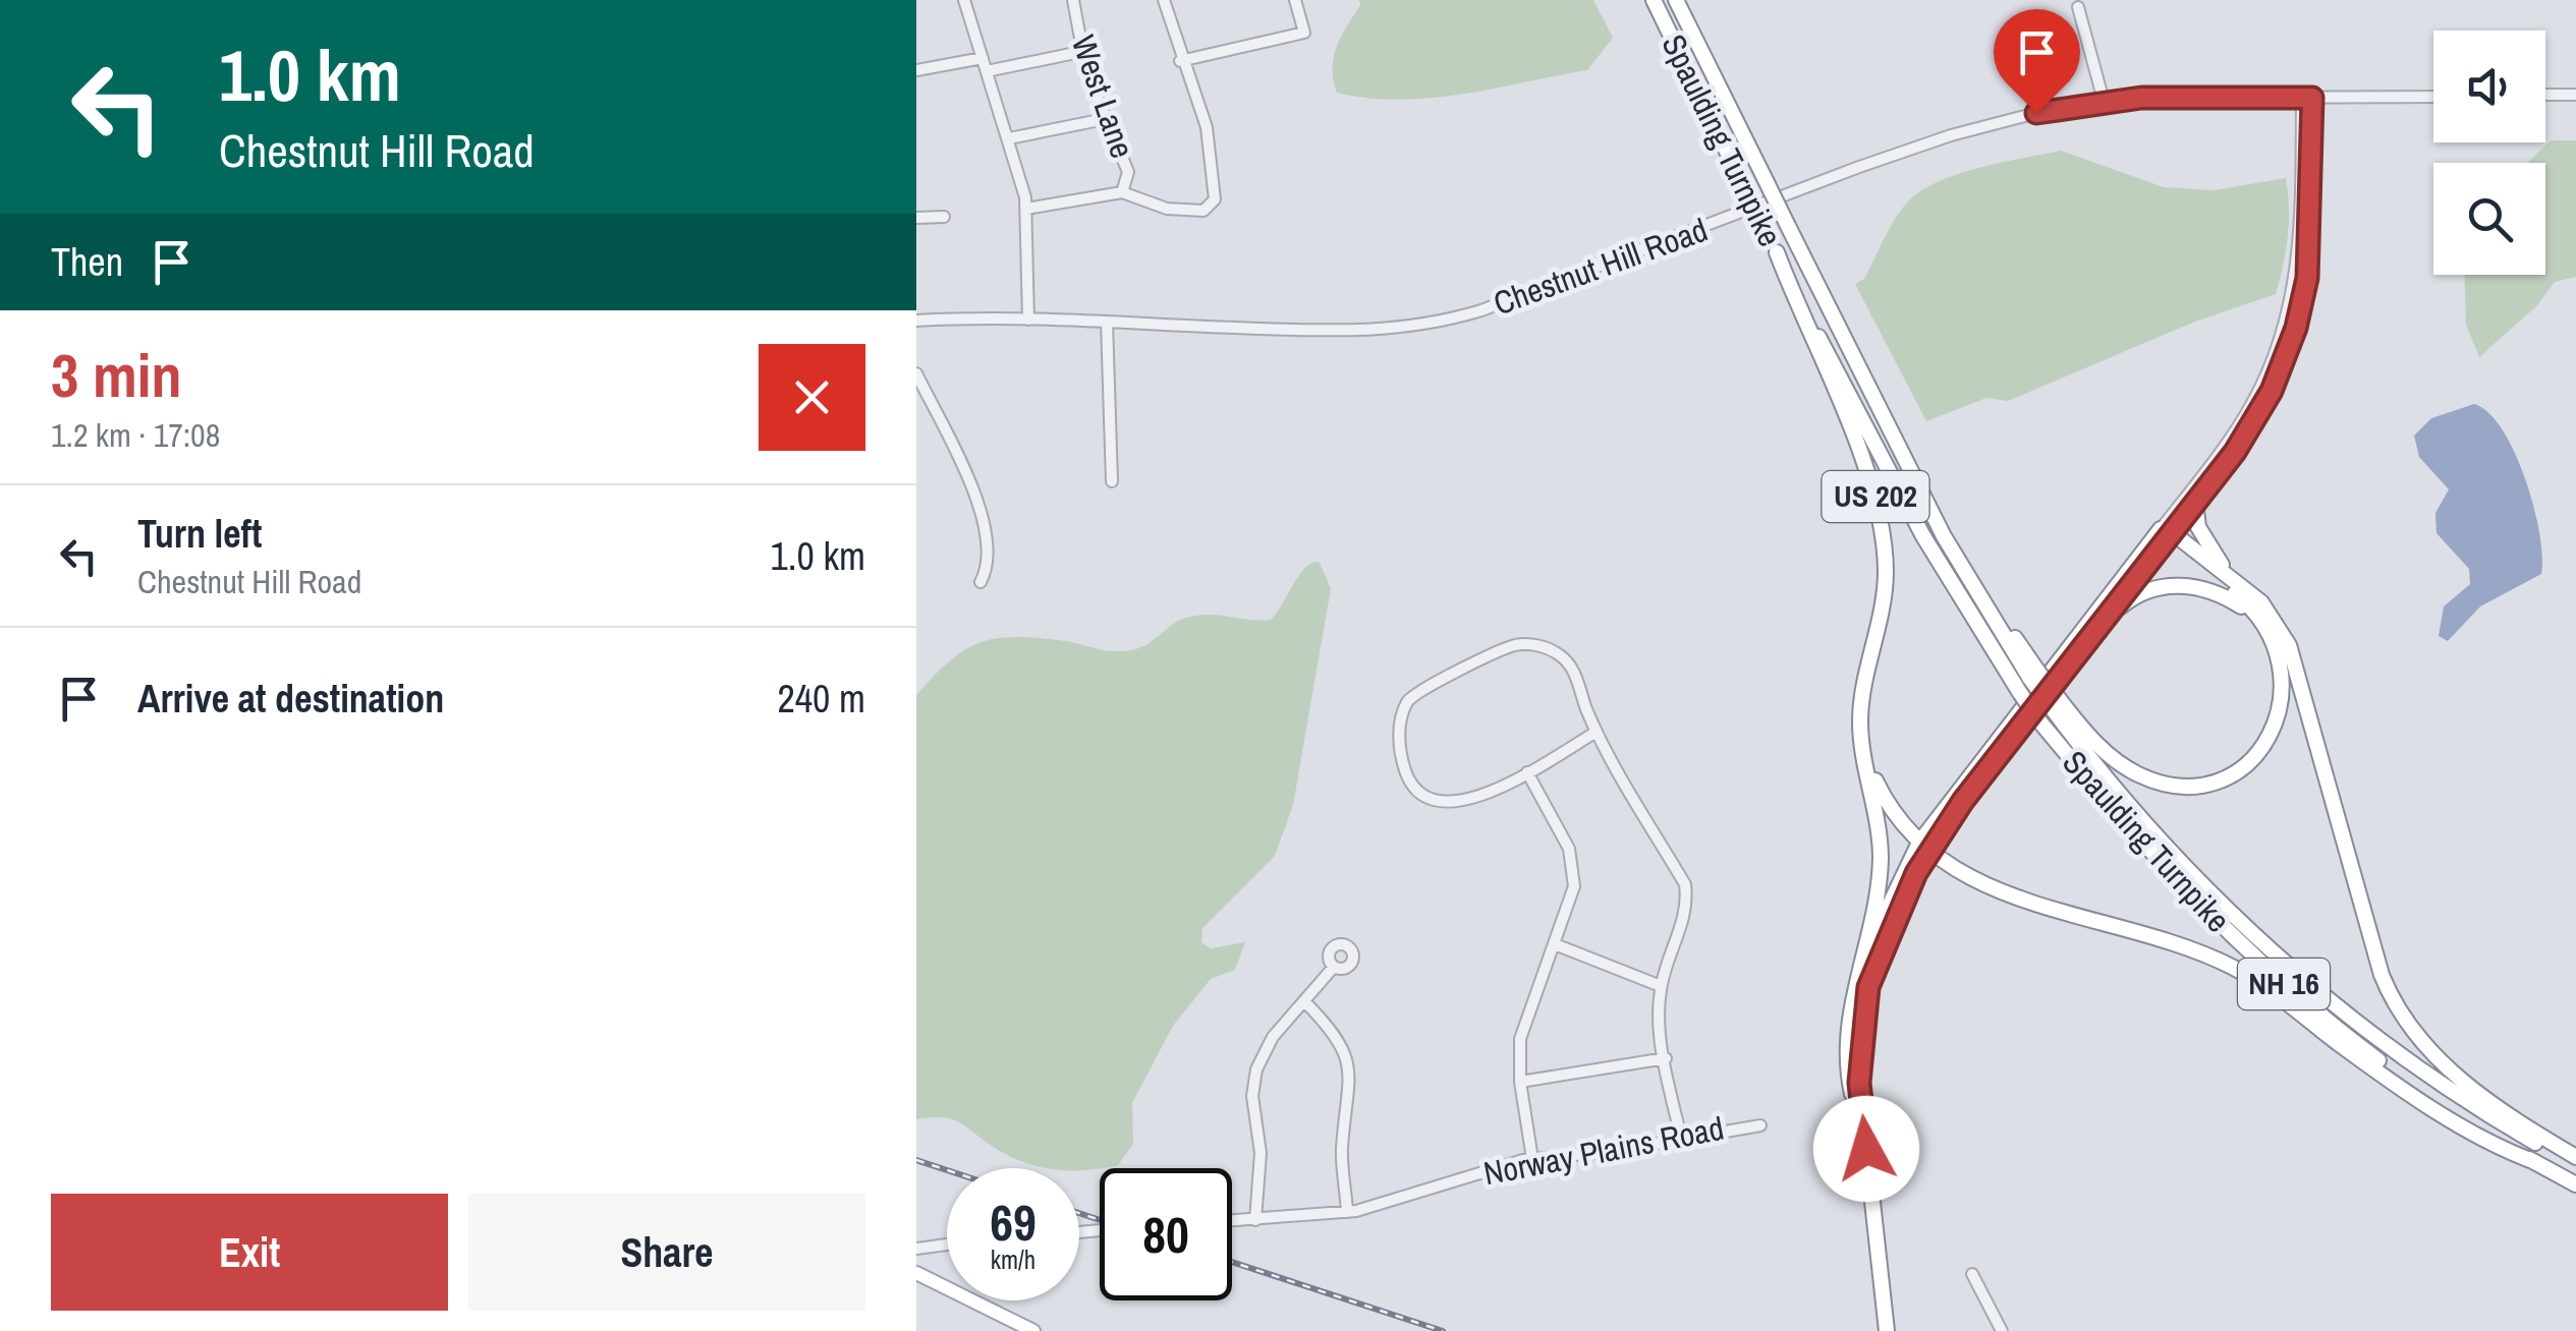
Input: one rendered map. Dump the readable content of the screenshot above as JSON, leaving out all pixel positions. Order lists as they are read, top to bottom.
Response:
{
  "streets": {
    "highway": ["Spaulding Turnpike", "US 202", "NH 16"],
    "street": ["West Lane", "Chestnut Hill Road", "Norway Plains Road"]
  },
  "crossings": [
    ["Spaulding Turnpike", "US 202"]
  ],
  "page": {
    "turn": ["1.0 km", "Chestnut Hill Road"],
    "then": "Then",
    "heading": ["3 min", "1.2 km · 17:08"],
    "list": [
      {
        "name": "Turn left",
        "note": "Chestnut Hill Road",
        "value": "1.0 km"
      },
      {
        "name": "Arrive at destination",
        "value": "240 m"
      }
    ],
    "speed": "69 km/h",
    "limit": "80",
    "buttons": ["Exit", "Share"]
  }
}
